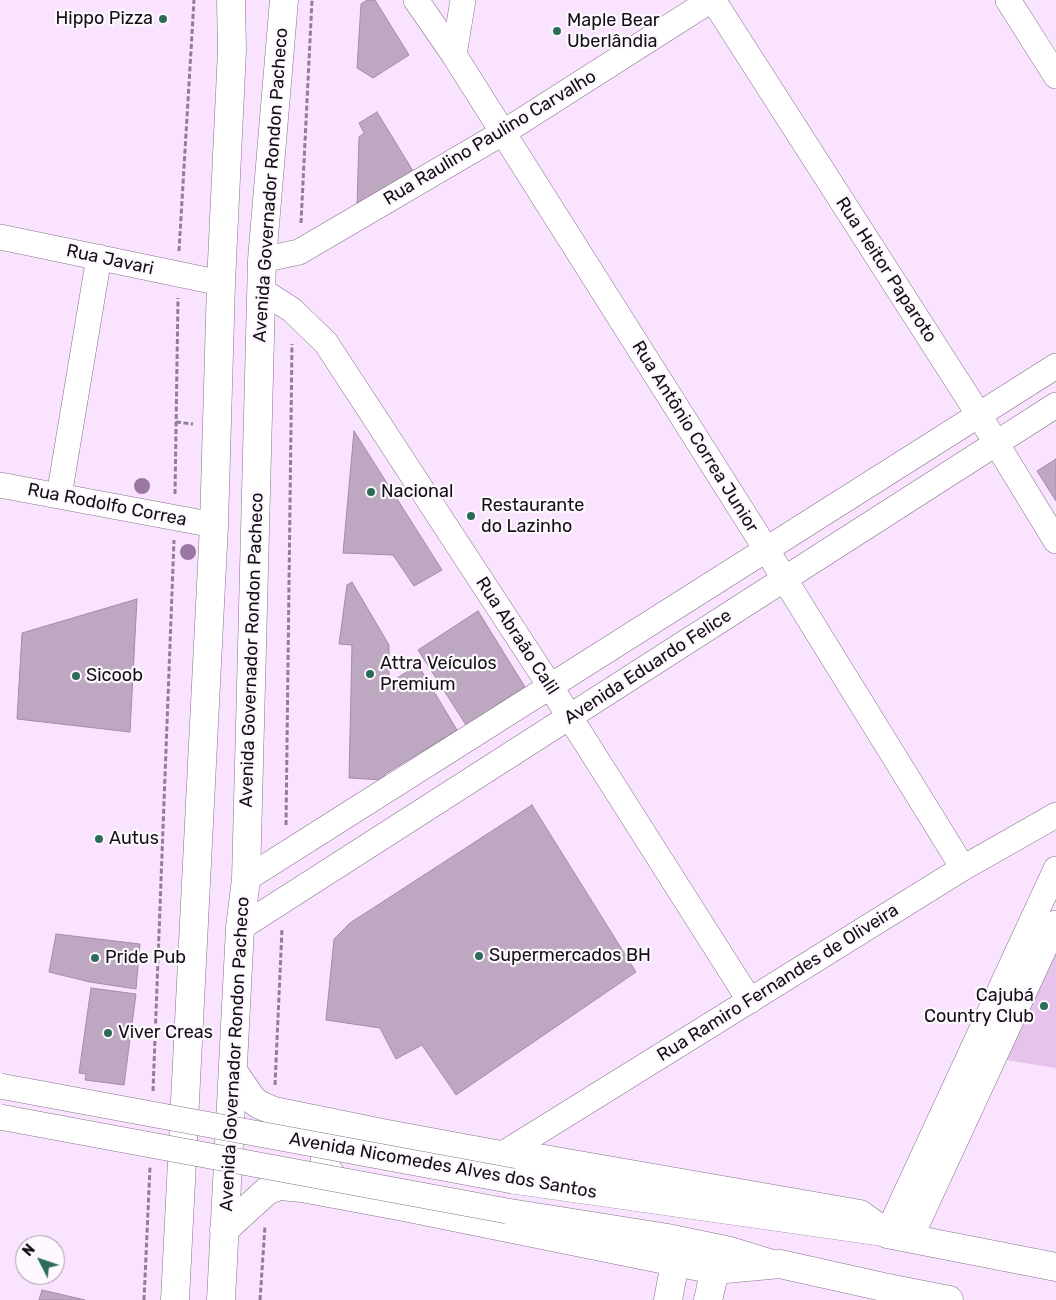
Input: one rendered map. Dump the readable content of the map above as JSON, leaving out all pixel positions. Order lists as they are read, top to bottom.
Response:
{
  "streets": {
    "main road": ["Avenida Governador Rondon Pacheco", "Avenida Nicomedes Alves dos Santos"],
    "street": [
      "Rua Raulino Paulino Carvalho",
      "Rua Javari",
      "Rua Heitor Paparoto",
      "Rua Antônio Correa Junior",
      "Rua Rodolfo Correa",
      "Rua Abraão Calil",
      "Avenida Eduardo Felice",
      "Rua Ramiro Fernandes de Oliveira"
    ]
  },
  "crossings": [
    ["Rua Raulino Paulino Carvalho", "Avenida Governador Rondon Pacheco"],
    ["Rua Raulino Paulino Carvalho", "Rua Heitor Paparoto"],
    ["Rua Raulino Paulino Carvalho", "Rua Antônio Correa Junior"],
    ["Avenida Governador Rondon Pacheco", "Rua Abraão Calil"],
    ["Avenida Governador Rondon Pacheco", "Avenida Eduardo Felice"],
    ["Avenida Governador Rondon Pacheco", "Avenida Nicomedes Alves dos Santos"],
    ["Rua Heitor Paparoto", "Avenida Eduardo Felice"],
    ["Rua Antônio Correa Junior", "Avenida Eduardo Felice"],
    ["Rua Antônio Correa Junior", "Rua Ramiro Fernandes de Oliveira"],
    ["Rua Abraão Calil", "Avenida Eduardo Felice"],
    ["Rua Abraão Calil", "Rua Ramiro Fernandes de Oliveira"],
    ["Rua Ramiro Fernandes de Oliveira", "Avenida Nicomedes Alves dos Santos"]
  ],
  "places": [
    "Hippo Pizza",
    "Maple Bear Uberlândia",
    "Nacional",
    "Restaurante do Lazinho",
    "Attra Veículos Premium",
    "Sicoob",
    "Autus",
    "Supermercados BH",
    "Pride Pub",
    "Cajubá Country Club",
    "Viver Creas"
  ],
  "north": "top left"
}
